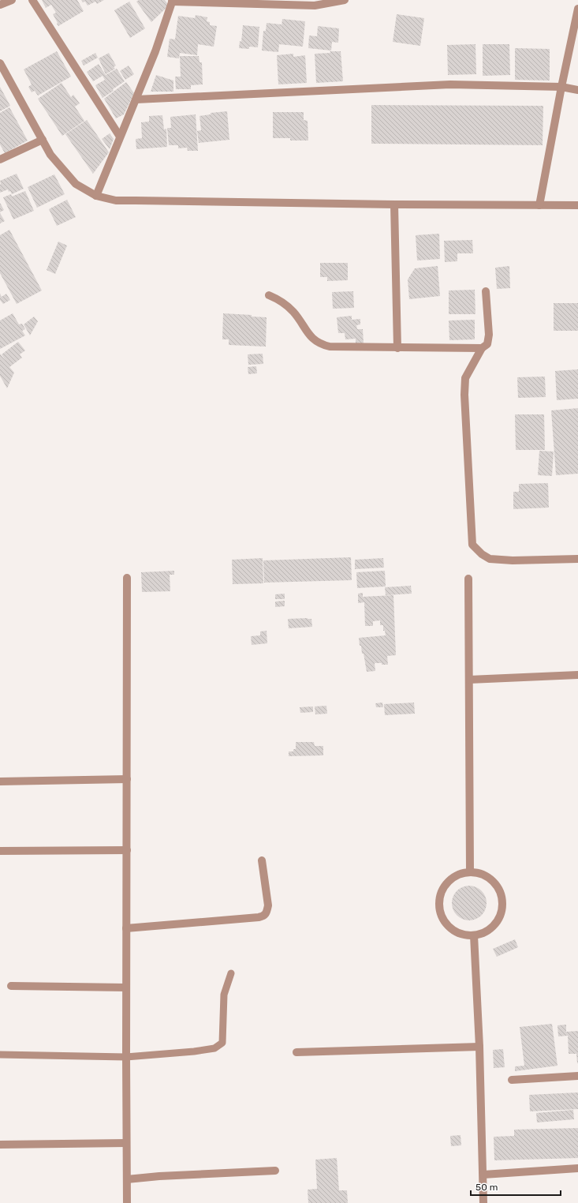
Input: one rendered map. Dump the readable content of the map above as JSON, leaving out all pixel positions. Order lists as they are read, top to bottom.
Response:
{
  "scale_bar": "50 m"
}
